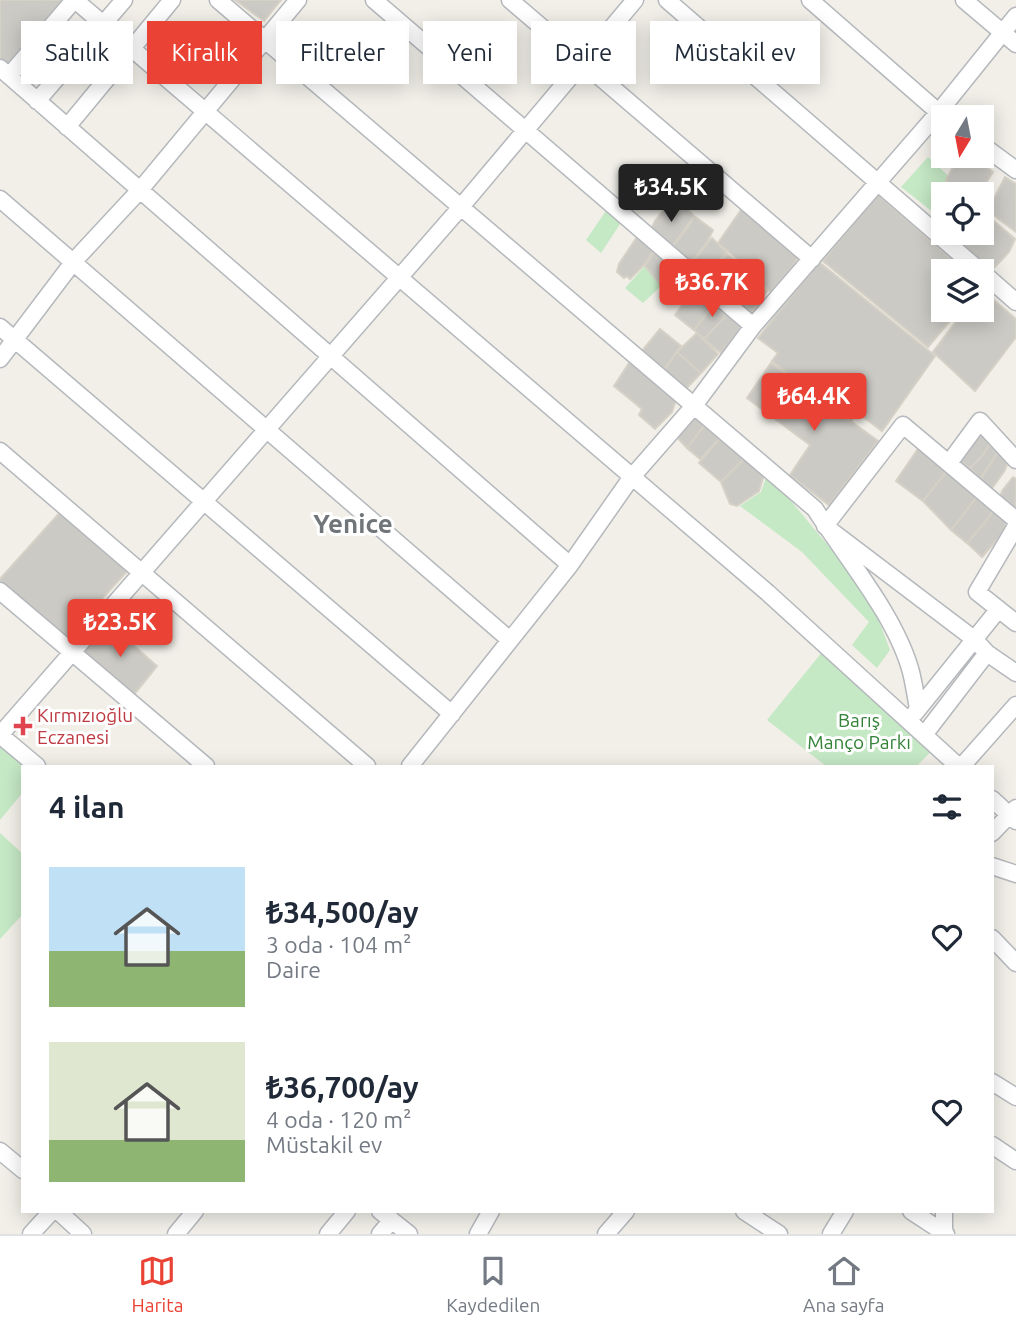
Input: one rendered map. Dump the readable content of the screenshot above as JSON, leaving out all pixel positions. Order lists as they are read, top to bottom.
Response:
{
  "districts": ["Yenice"],
  "parks": ["Barış Manço Parkı"],
  "places": {
    "health": ["Kırmızıoğlu Eczanesi"]
  },
  "north": "bottom",
  "page": {
    "chip": [
      "Satılık",
      "Kiralık",
      "Filtreler",
      "Yeni",
      "Daire",
      "Müstakil ev"
    ],
    "price": [
      "₺34.5K",
      "₺36.7K",
      "₺64.4K",
      "₺23.5K"
    ],
    "heading": "4 ilan",
    "list": [
      {
        "name": "₺34,500/ay",
        "note": "3 oda · 104 m² · Daire"
      },
      {
        "name": "₺36,700/ay",
        "note": "4 oda · 120 m² · Müstakil ev"
      }
    ],
    "tabs": ["Harita", "Kaydedilen", "Ana sayfa"]
  }
}
